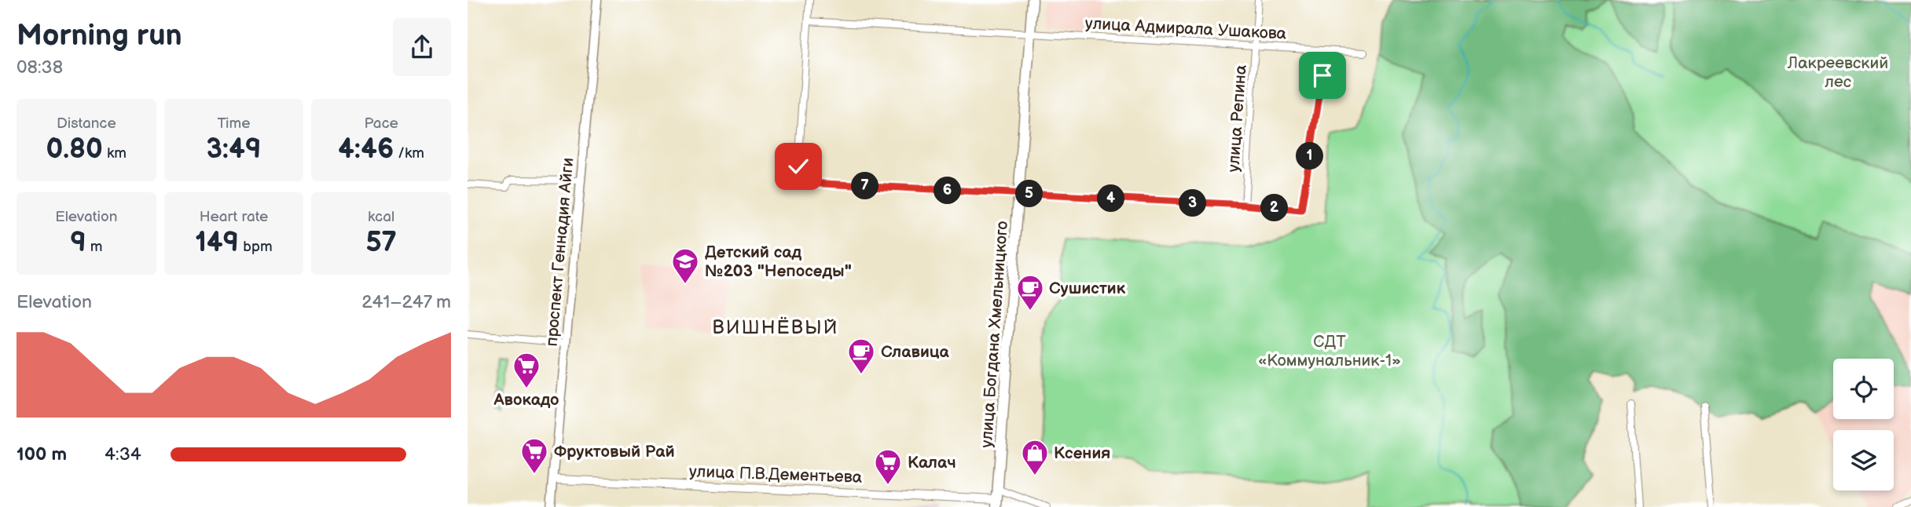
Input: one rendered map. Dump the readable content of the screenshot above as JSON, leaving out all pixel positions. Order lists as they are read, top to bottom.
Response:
{
  "streets": {
    "main road": ["проспект Геннадия Айги", "улица Богдана Хмельницкого"],
    "street": ["улица Адмирала Ушакова", "улица Репина", "улица П.В.Дементьева"]
  },
  "crossings": [
    ["улица Адмирала Ушакова", "улица Репина"],
    ["улица Адмирала Ушакова", "улица Богдана Хмельницкого"],
    ["проспект Геннадия Айги", "улица П.В.Дементьева"],
    ["улица Богдана Хмельницкого", "улица П.В.Дементьева"]
  ],
  "districts": ["ВИШНЁВЫЙ"],
  "parks": ["Лакреевский лес", "СДТ «Коммунальник-1»"],
  "places": {
    "school or university": ["Детский сад №203 \"Непоседы\""],
    "cafe": ["Сушистик", "Славица"],
    "supermarket": ["Авокадо", "Фруктовый Рай", "Калач"],
    "shop": ["Ксения"]
  },
  "page": {
    "heading": ["Morning run", "08:38"],
    "stats": [
      ["Distance", "0.80 km"],
      ["Time", "3:49"],
      ["Pace", "4:46 /km"],
      ["Elevation", "9 m"],
      ["Heart rate", "149 bpm"],
      ["kcal", "57"]
    ],
    "pins": [
      "1",
      "7",
      "6",
      "5",
      "4",
      "3",
      "2"
    ],
    "chart": ["Elevation", "241–247 m"],
    "list": [
      {
        "name": "100 m",
        "note": "4:34"
      }
    ]
  }
}
